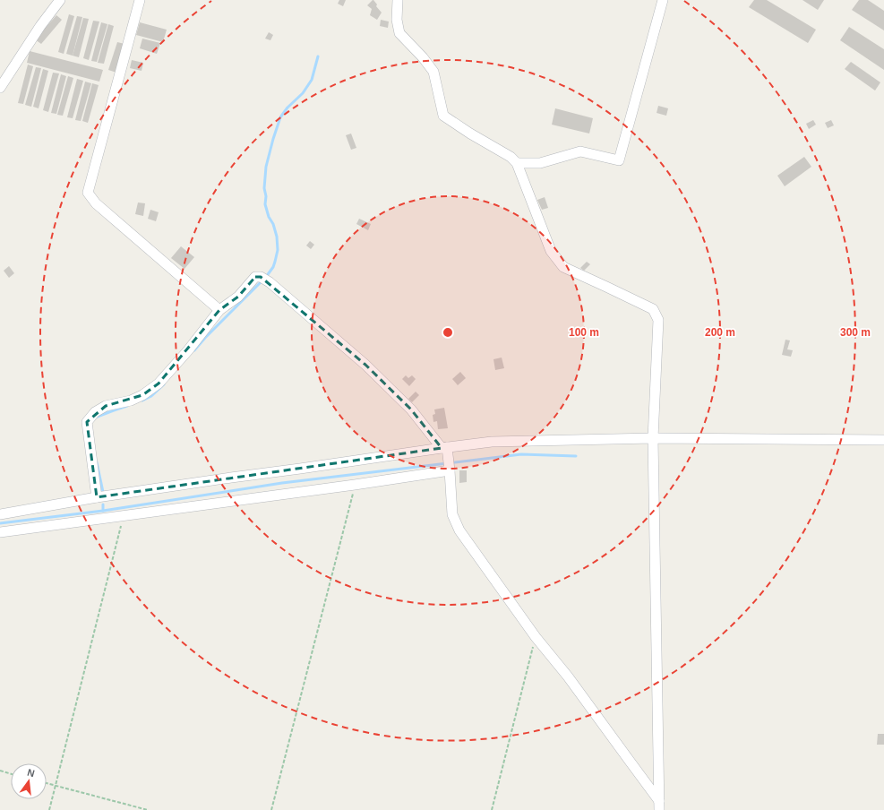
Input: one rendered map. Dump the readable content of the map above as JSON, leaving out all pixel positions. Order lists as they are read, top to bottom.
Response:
{
  "north": "top",
  "rings": ["100 m", "200 m", "300 m"]
}
